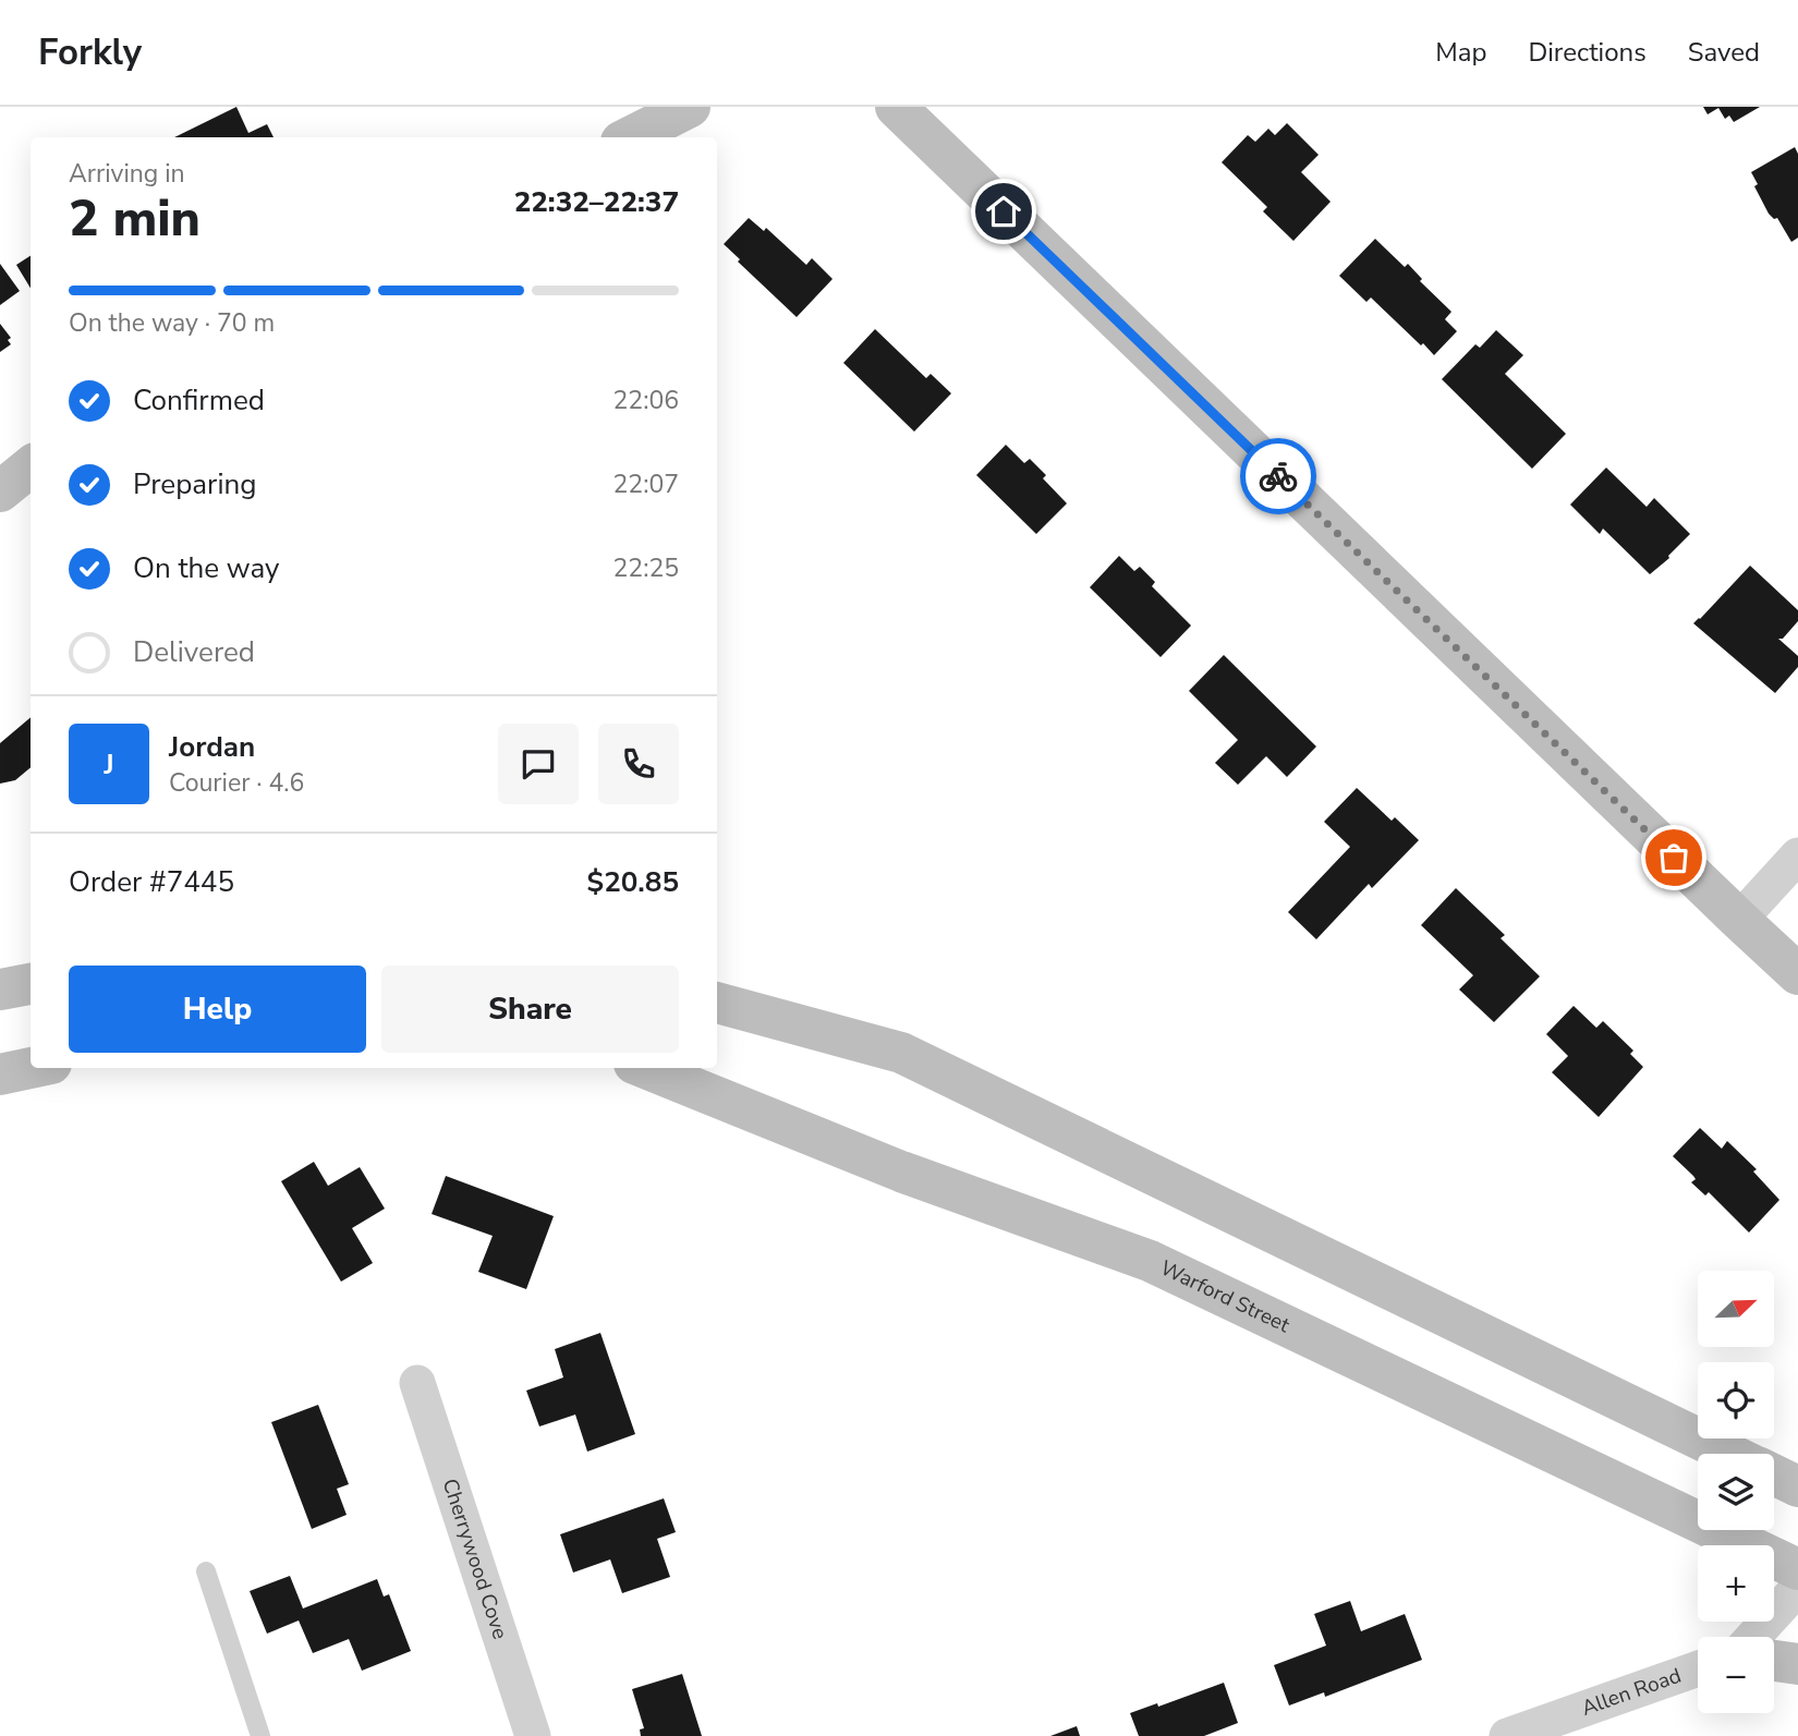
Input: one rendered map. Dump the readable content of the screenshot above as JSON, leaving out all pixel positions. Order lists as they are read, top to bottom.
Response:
{
  "streets": {
    "main road": ["Warford Street"],
    "street": ["Cherrywood Cove", "Allen Road"]
  },
  "north": "top right",
  "page": {
    "header": "Forkly",
    "nav": ["Map", "Directions", "Saved"],
    "heading": ["2 min", "Arriving in", "22:32–22:37"],
    "panel": [
      "Jordan",
      "Courier · 4.6",
      "Order #7445",
      "$20.85"
    ],
    "bar": "On the way · 70 m",
    "list": [
      ["Confirmed", "22:06"],
      ["Preparing", "22:07"],
      ["On the way", "22:25"],
      "Delivered"
    ],
    "round": "J",
    "buttons": ["Help", "Share"],
    "map_buttons": ["+", "−"]
  }
}
